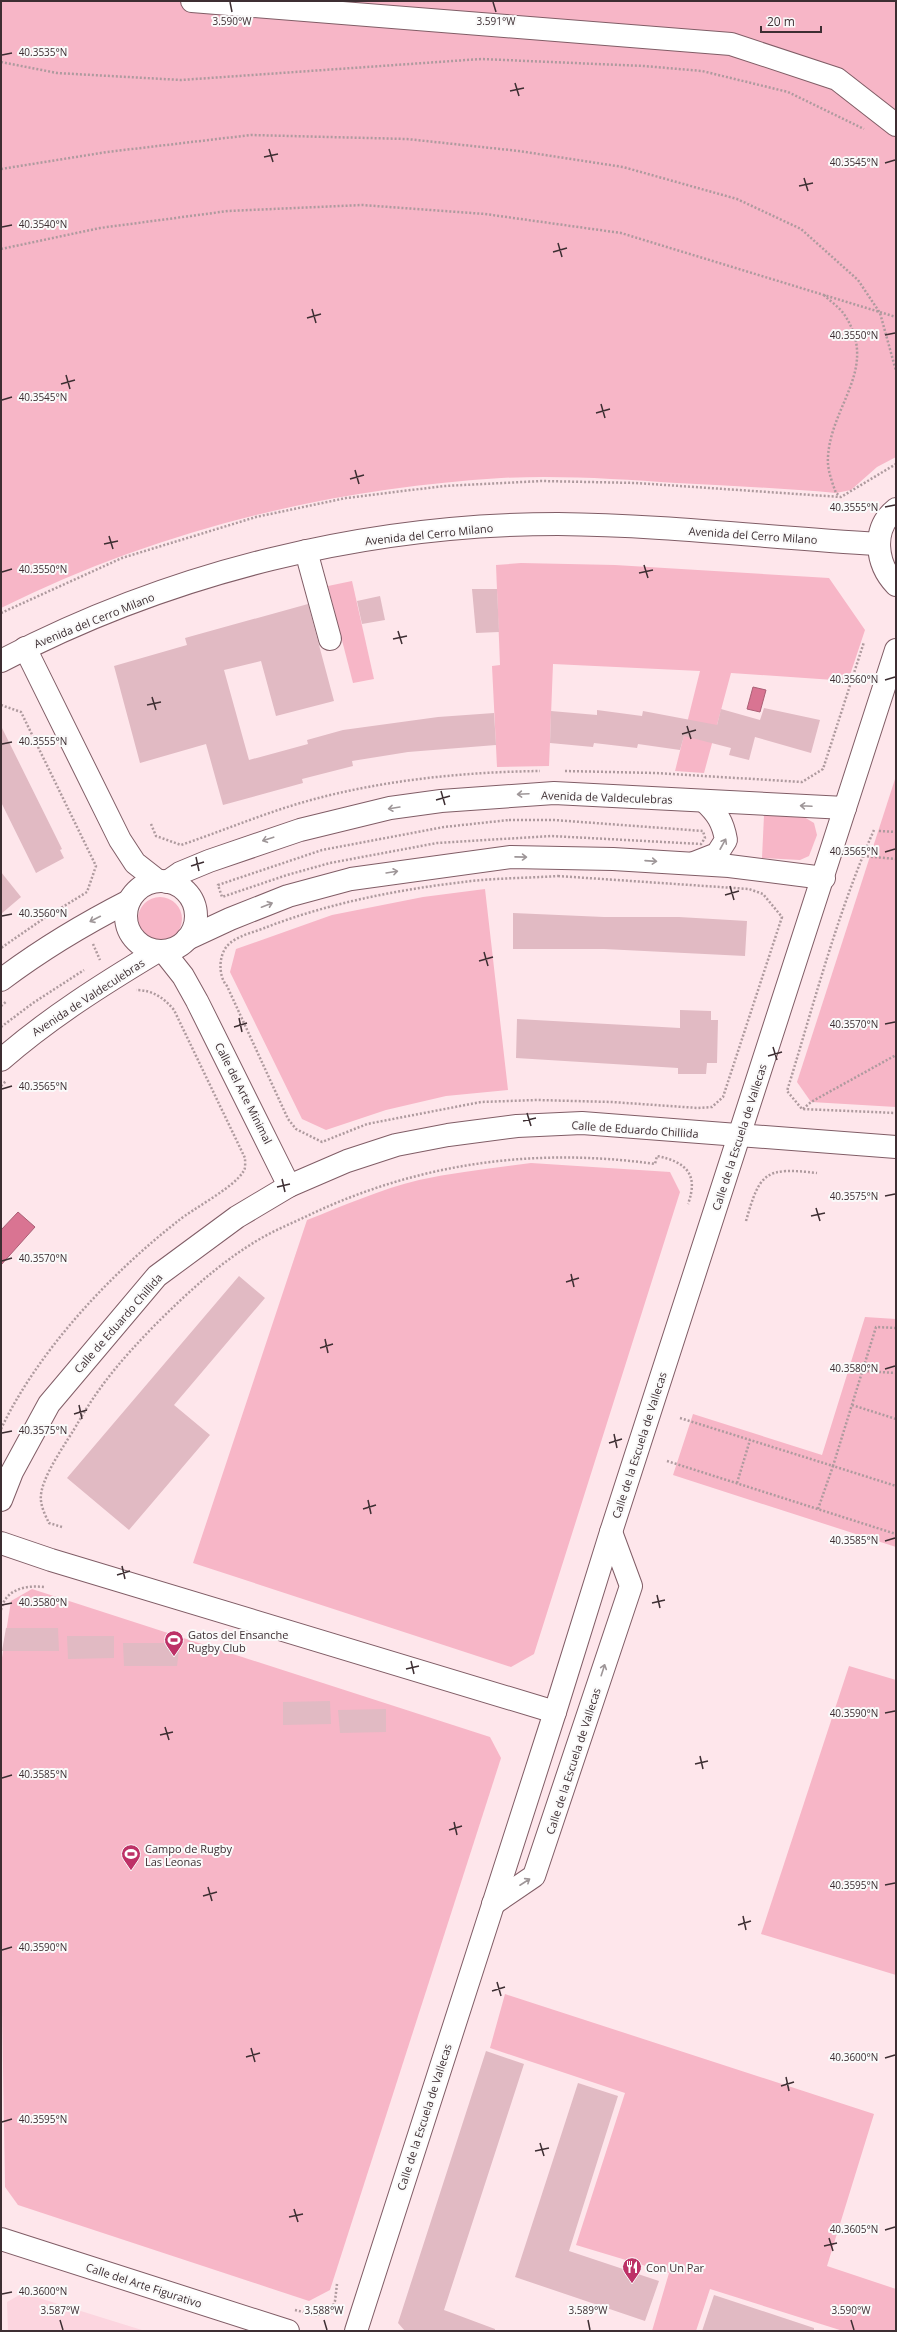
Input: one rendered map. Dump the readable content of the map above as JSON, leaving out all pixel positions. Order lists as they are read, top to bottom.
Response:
{
  "streets": {
    "street": [
      "Avenida del Cerro Milano",
      "Avenida de Valdeculebras",
      "Calle del Arte Minimal",
      "Calle de Eduardo Chillida",
      "Calle de la Escuela de Vallecas",
      "Calle del Arte Figurativo"
    ]
  },
  "crossings": [
    ["Avenida de Valdeculebras", "Calle del Arte Minimal"],
    ["Avenida de Valdeculebras", "Calle de la Escuela de Vallecas"],
    ["Calle del Arte Minimal", "Calle de Eduardo Chillida"],
    ["Calle de Eduardo Chillida", "Calle de la Escuela de Vallecas"]
  ],
  "places": {
    "sports": ["Gatos del Ensanche Rugby Club", "Campo de Rugby Las Leonas"],
    "restaurant": ["Con Un Par"]
  },
  "scale_bar": "20 m",
  "coordinates": [
    "3.590°W",
    "3.591°W",
    "40.3535°N",
    "40.3545°N",
    "40.3540°N",
    "40.3550°N",
    "40.3555°N",
    "40.3560°N",
    "40.3565°N",
    "40.3570°N",
    "40.3575°N",
    "40.3580°N",
    "40.3585°N",
    "40.3590°N",
    "40.3595°N",
    "40.3600°N",
    "40.3605°N",
    "3.587°W",
    "3.588°W",
    "3.589°W"
  ]
}
